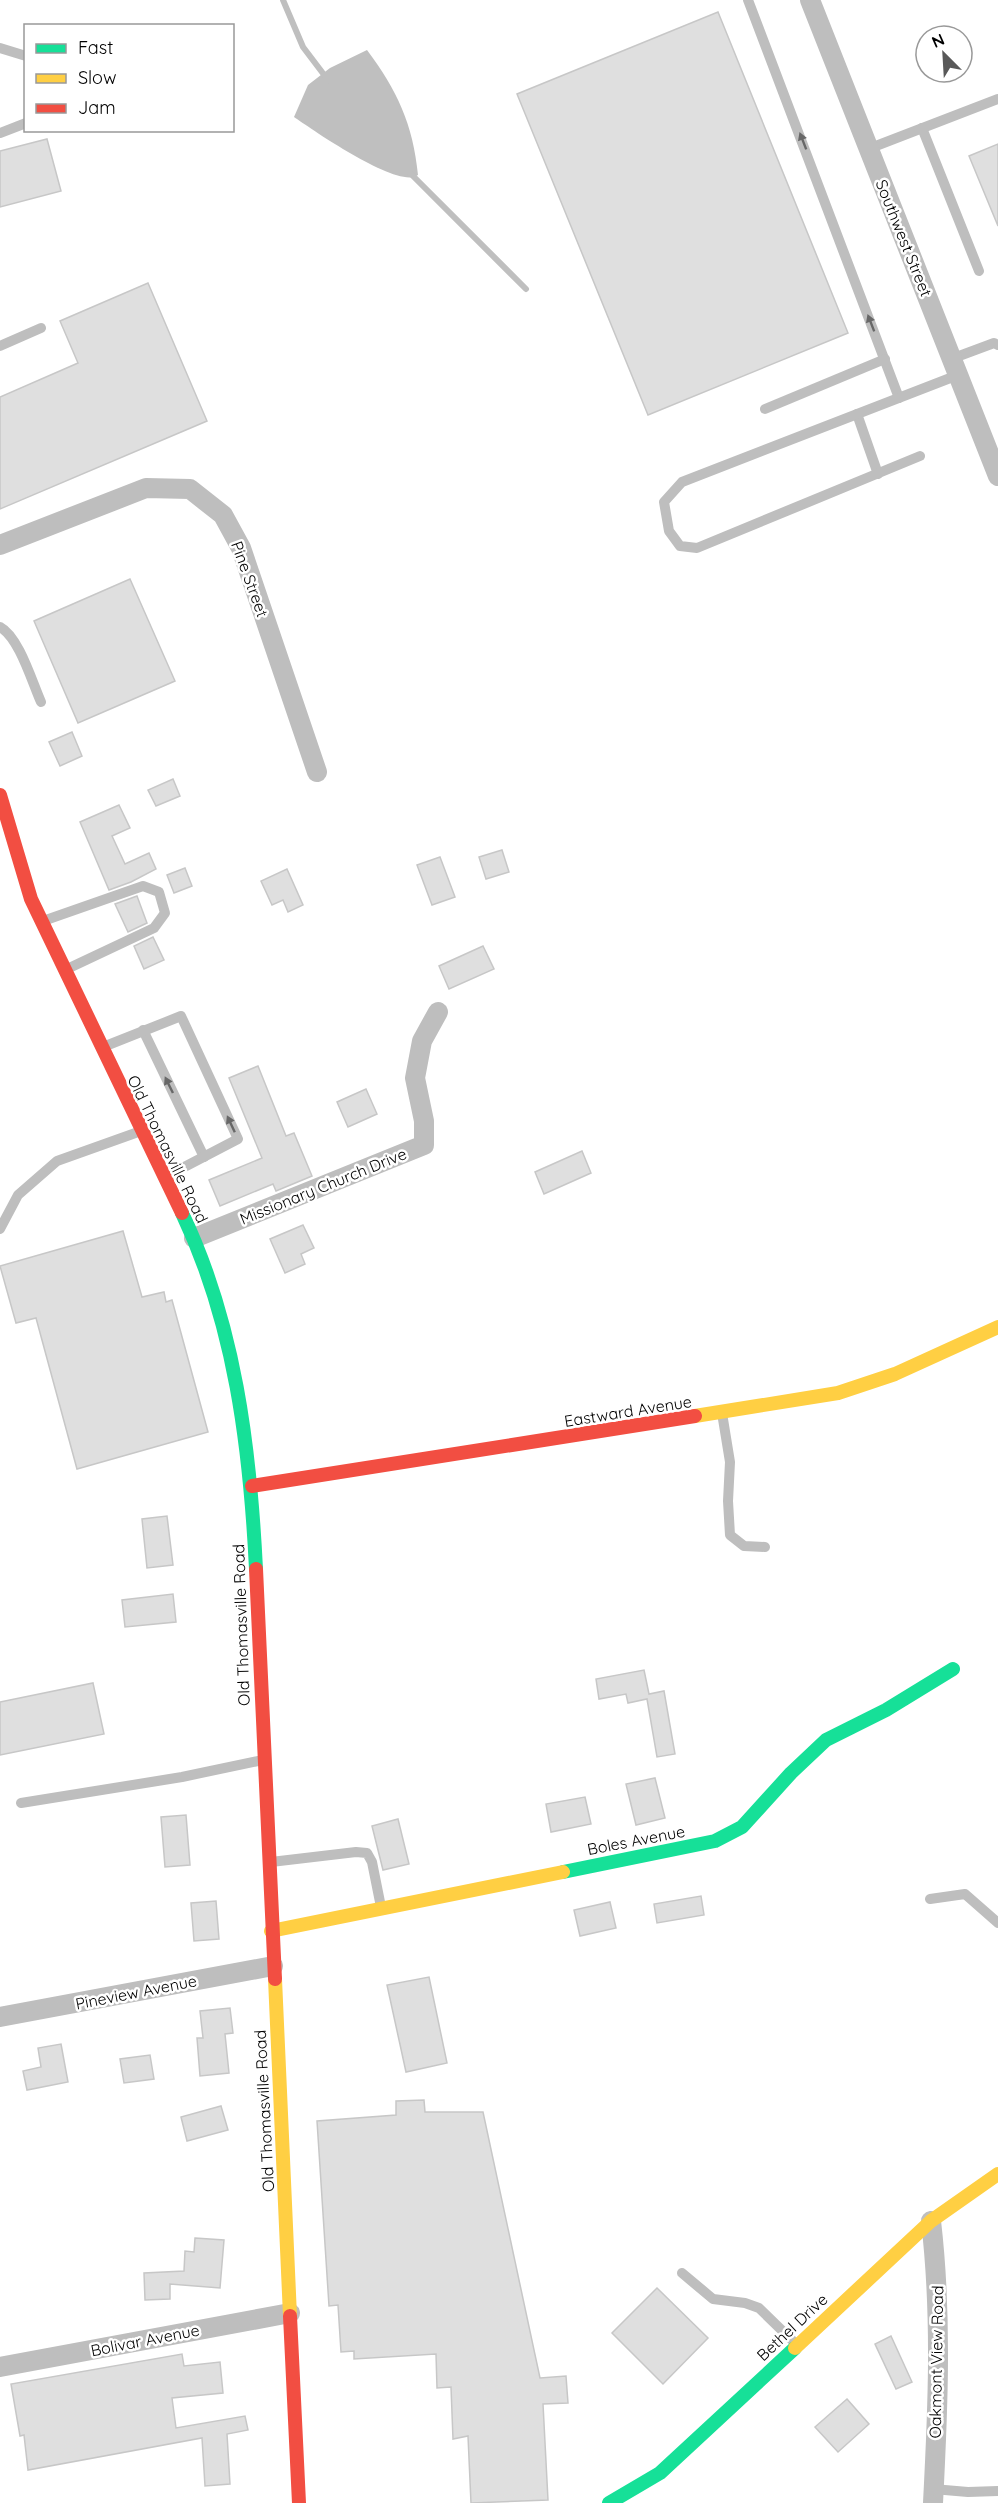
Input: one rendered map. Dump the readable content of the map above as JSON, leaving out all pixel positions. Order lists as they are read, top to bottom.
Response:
{
  "streets": {
    "street": [
      "Southwest Street",
      "Pine Street",
      "Old Thomasville Road",
      "Missionary Church Drive",
      "Eastward Avenue",
      "Boles Avenue",
      "Pineview Avenue",
      "Bethel Drive",
      "Bolivar Avenue",
      "Oakmont View Road"
    ]
  },
  "crossings": [
    ["Old Thomasville Road", "Missionary Church Drive"],
    ["Old Thomasville Road", "Eastward Avenue"],
    ["Old Thomasville Road", "Boles Avenue"],
    ["Old Thomasville Road", "Pineview Avenue"],
    ["Old Thomasville Road", "Bolivar Avenue"],
    ["Bethel Drive", "Oakmont View Road"]
  ],
  "legend": ["Fast", "Slow", "Jam"],
  "north": "top left"
}
